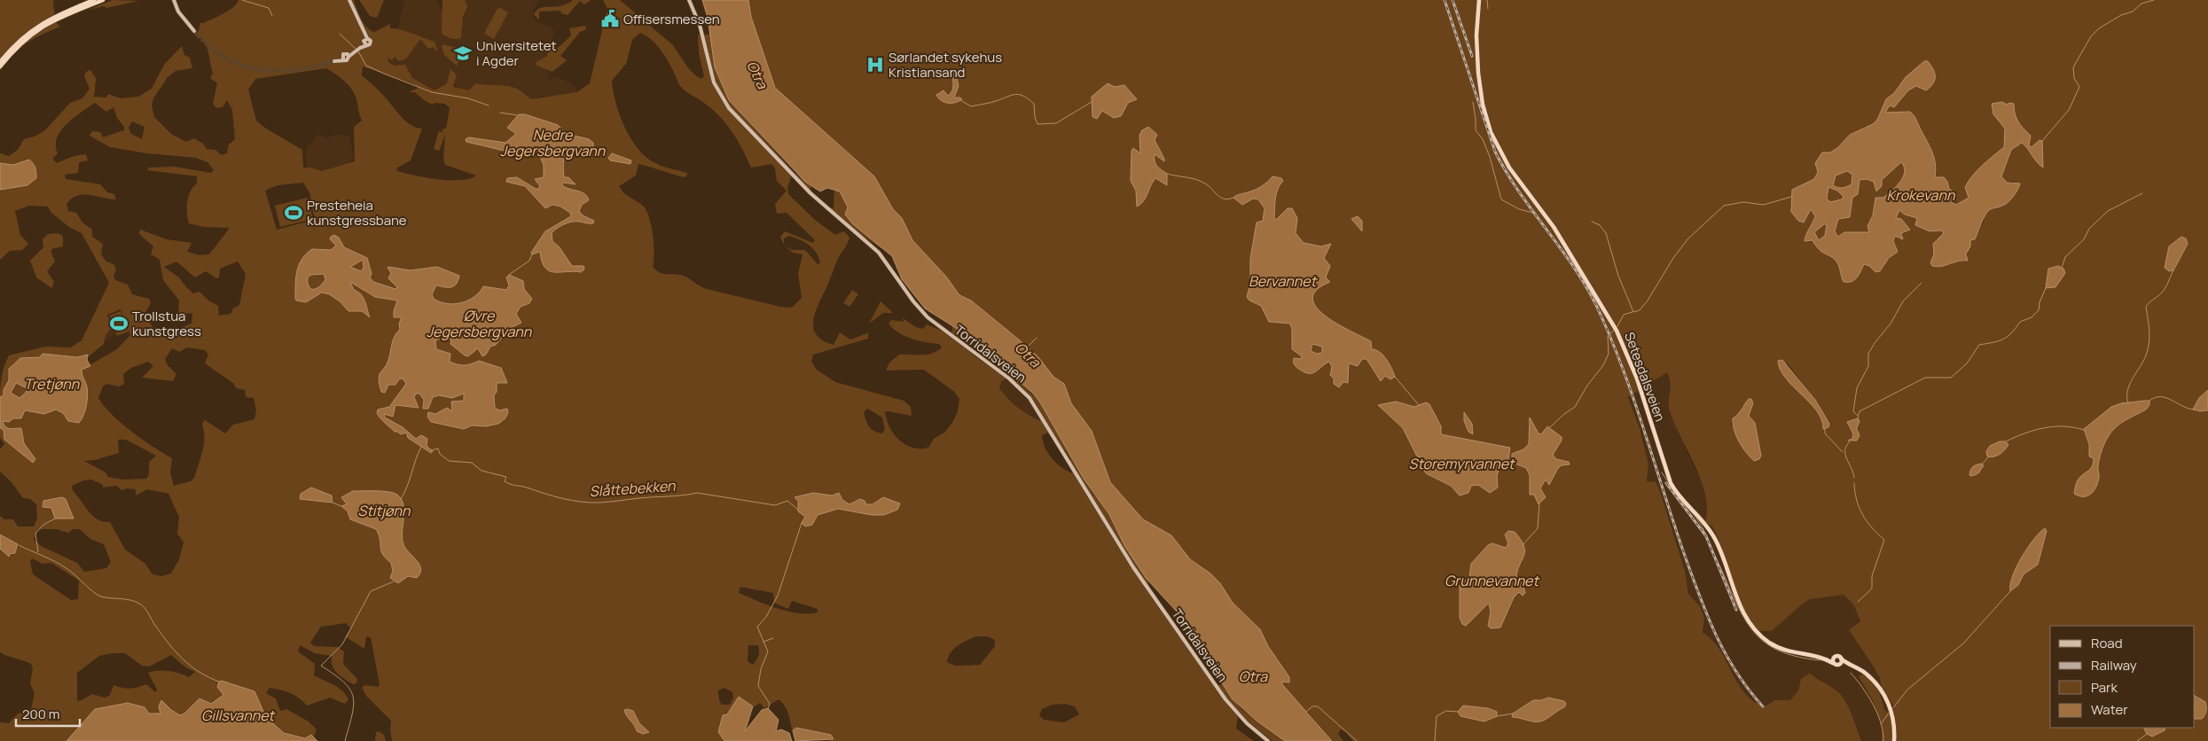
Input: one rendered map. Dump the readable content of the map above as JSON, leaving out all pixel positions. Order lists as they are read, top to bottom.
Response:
{
  "streets": {
    "highway": ["Setesdalsveien"],
    "main road": ["Torridalsveien"]
  },
  "water": [
    "Otra",
    "Nedre Jegersbergvann",
    "Krokevann",
    "Bervannet",
    "Øvre Jegersbergvann",
    "Tretjønn",
    "Storemyrvannet",
    "Slåttebekken",
    "Stitjønn",
    "Grunnevannet",
    "Gillsvannet"
  ],
  "places": {
    "public building": ["Offisersmessen"],
    "school or university": ["Universitetet i Agder"],
    "hospital": ["Sørlandet sykehus Kristiansand"],
    "sports": ["Presteheia kunstgressbane", "Trollstua kunstgress"]
  },
  "legend": [
    "Road",
    "Railway",
    "Park",
    "Water"
  ],
  "scale_bar": "200 m"
}
